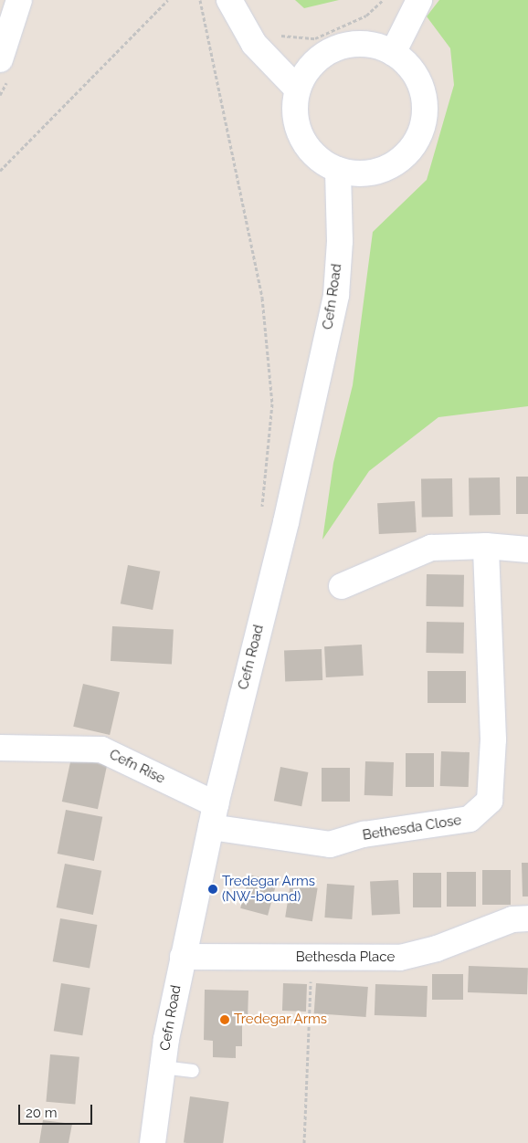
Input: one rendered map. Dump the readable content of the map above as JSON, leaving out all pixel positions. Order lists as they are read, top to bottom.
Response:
{
  "streets": {
    "main road": [
      "Cefn Road",
      "Cefn Rise",
      "Bethesda Close",
      "Bethesda Place"
    ]
  },
  "crossings": [
    ["Cefn Road", "Cefn Rise"],
    ["Cefn Road", "Bethesda Close"],
    ["Cefn Road", "Bethesda Place"],
    ["Cefn Rise", "Bethesda Close"]
  ],
  "places": ["Tredegar Arms (NW-bound)", "Tredegar Arms"],
  "scale_bar": "20 m"
}
